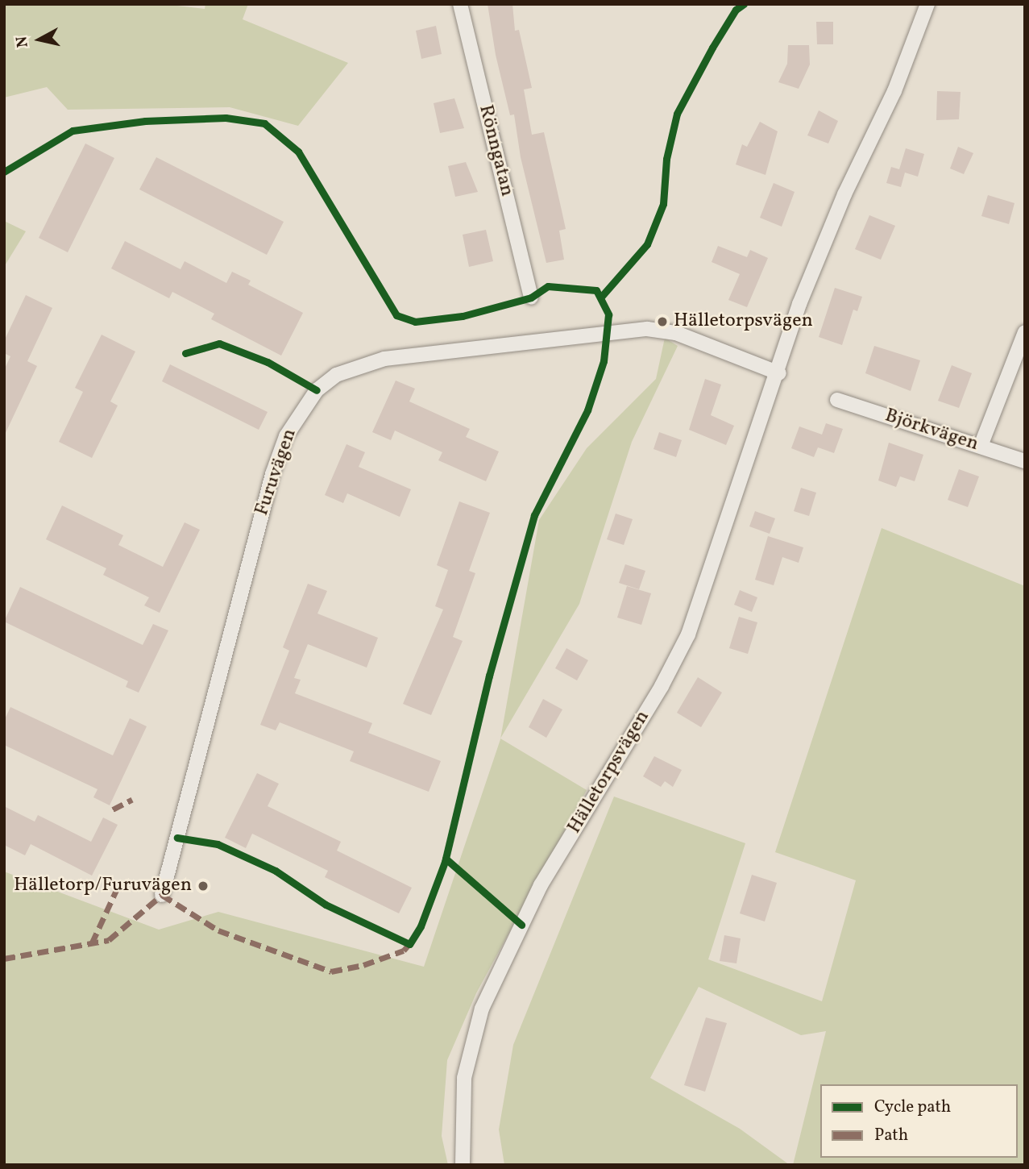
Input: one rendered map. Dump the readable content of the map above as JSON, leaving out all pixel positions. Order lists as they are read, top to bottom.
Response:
{
  "streets": {
    "street": [
      "Rönngatan",
      "Björkvägen",
      "Furuvägen",
      "Hälletorpsvägen"
    ]
  },
  "crossings": [
    ["Furuvägen", "Hälletorpsvägen"]
  ],
  "places": ["Hälletorpsvägen", "Hälletorp/Furuvägen"],
  "legend": ["Cycle path", "Path"],
  "north": "left"
}
